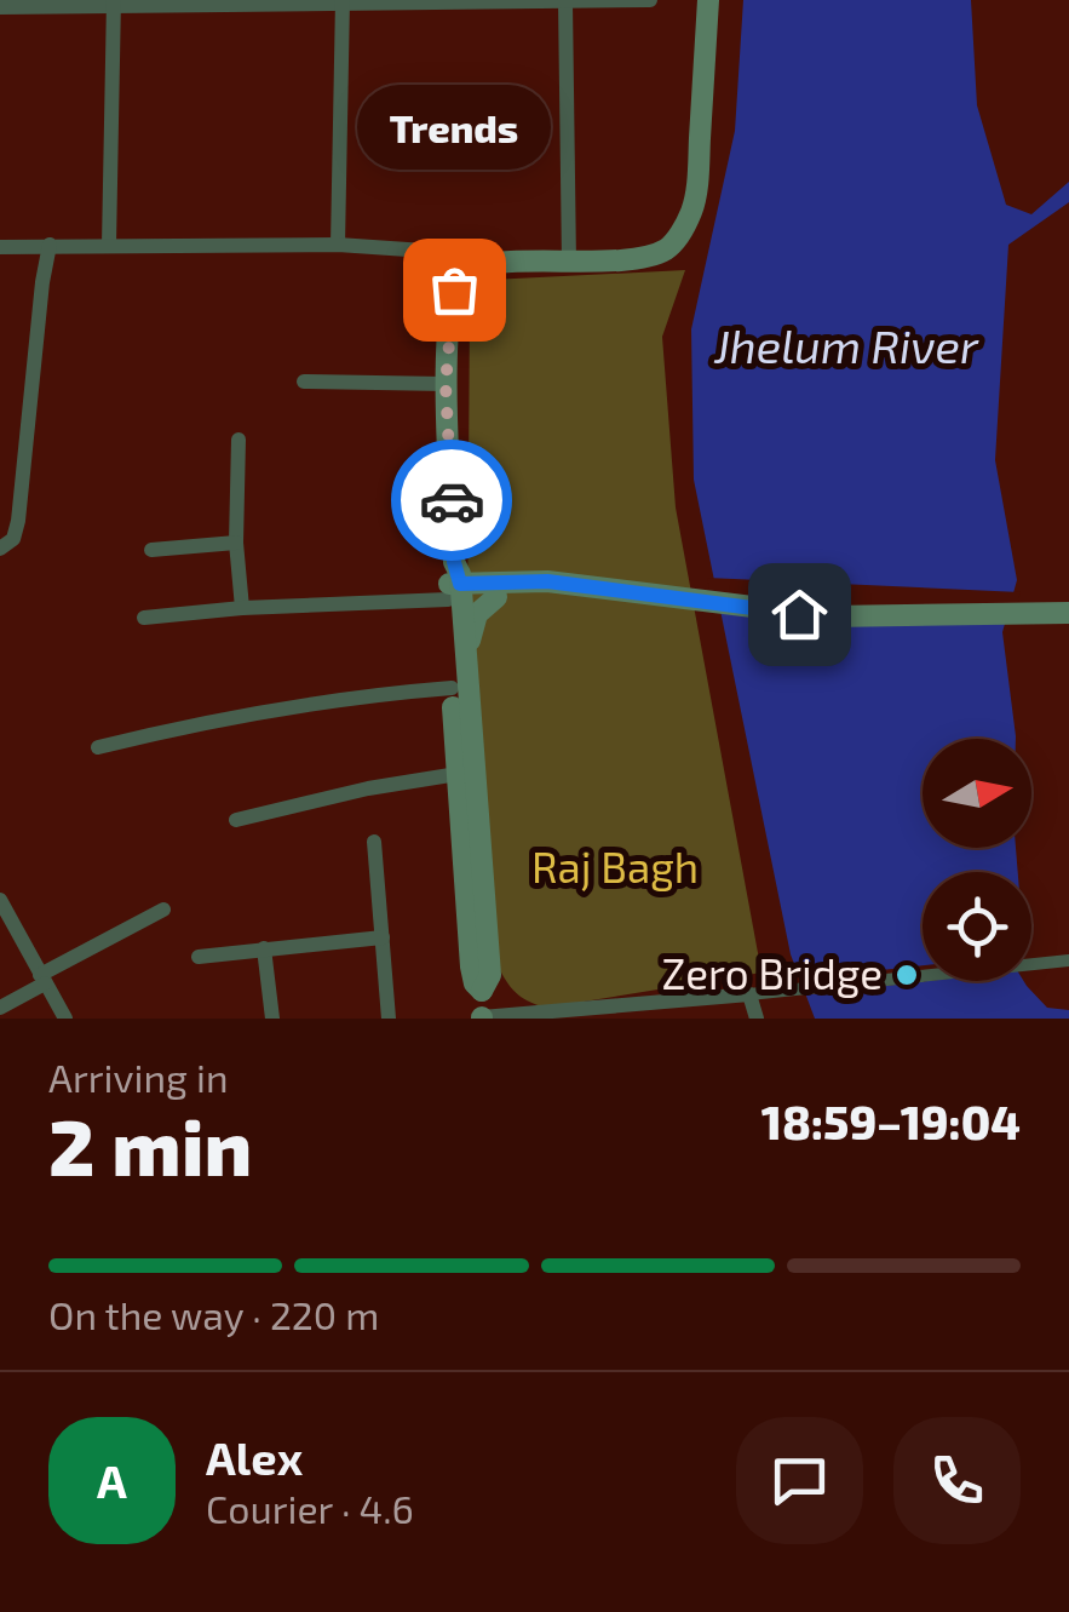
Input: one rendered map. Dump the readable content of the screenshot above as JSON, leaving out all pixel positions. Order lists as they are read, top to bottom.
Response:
{
  "water": ["Jhelum River"],
  "parks": ["Raj Bagh"],
  "places": ["Trends", "Zero Bridge"],
  "north": "right",
  "page": {
    "bubble": "Trends",
    "heading": ["2 min", "Arriving in", "18:59–19:04"],
    "panel": ["Alex", "Courier · 4.6"],
    "bar": "On the way · 220 m",
    "round": "A"
  }
}
